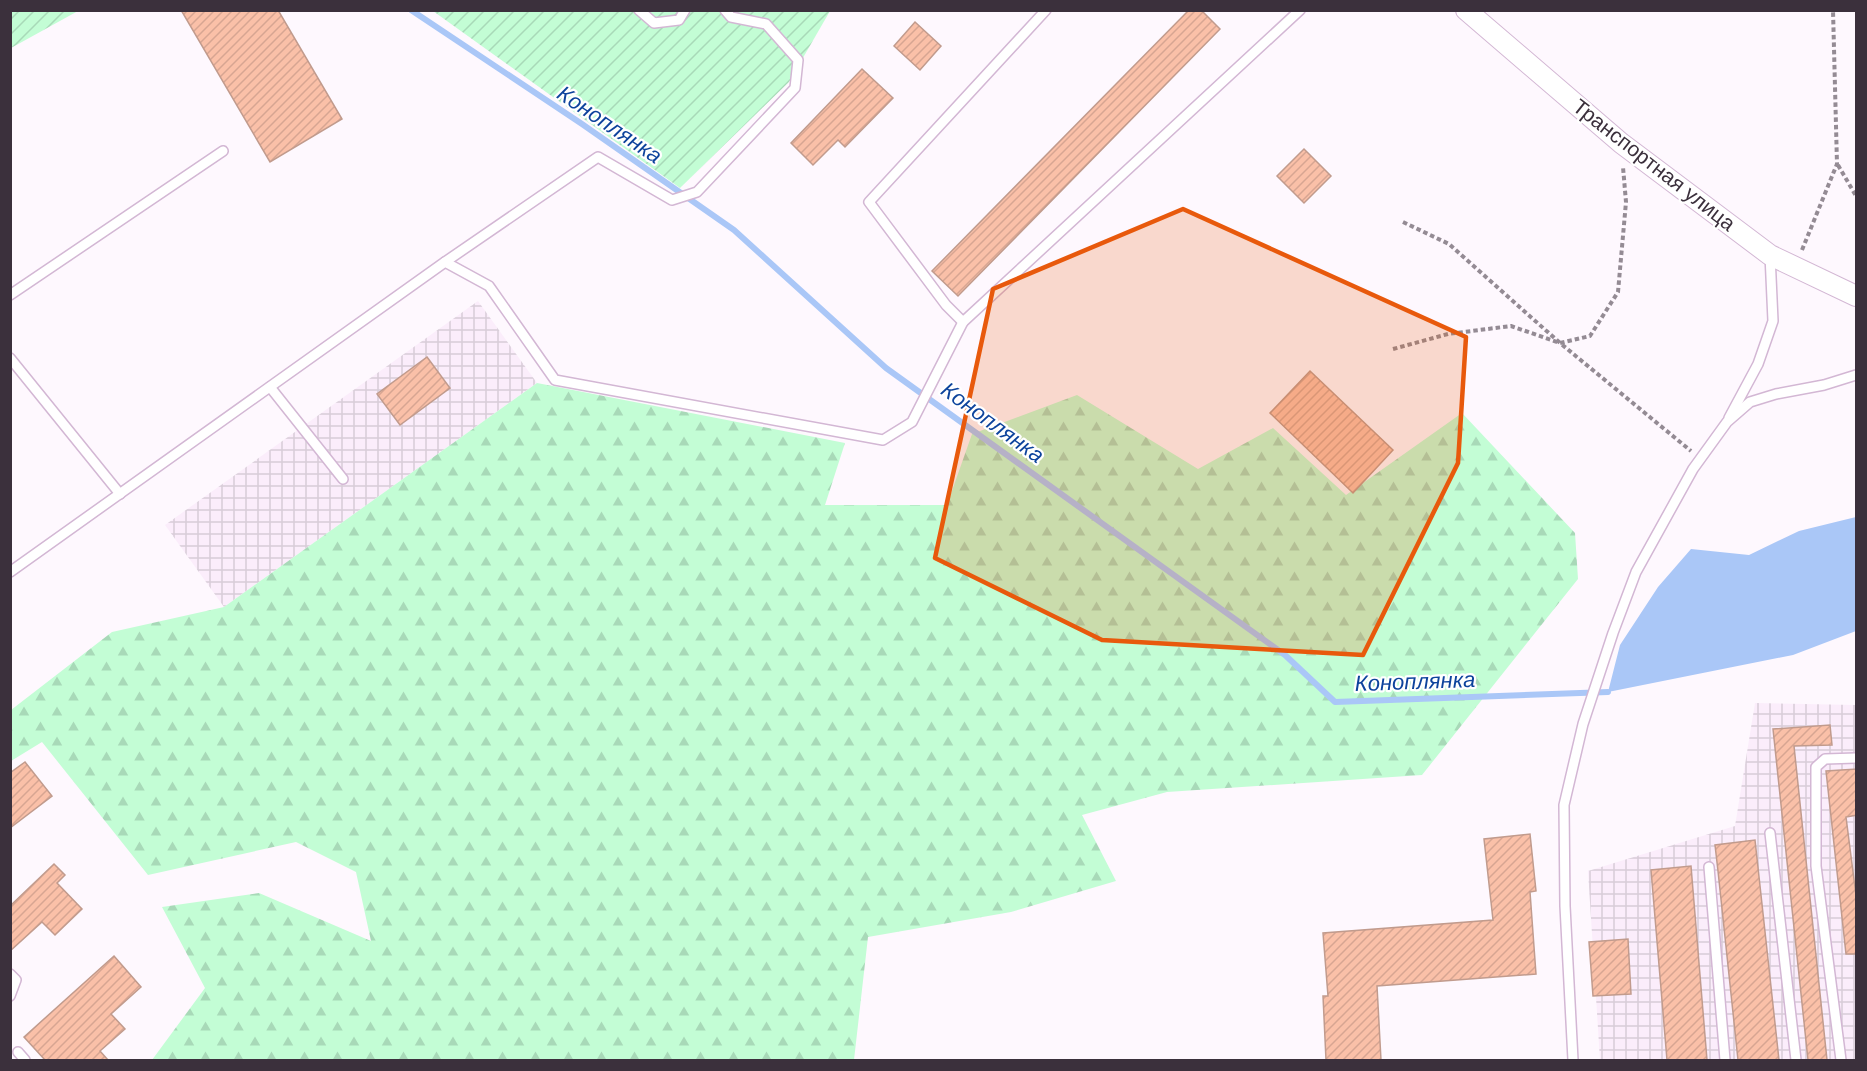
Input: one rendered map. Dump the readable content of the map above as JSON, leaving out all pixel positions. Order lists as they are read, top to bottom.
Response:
{
  "streets": {
    "street": ["Транспортная улица"]
  },
  "water": ["Коноплянка"]
}
